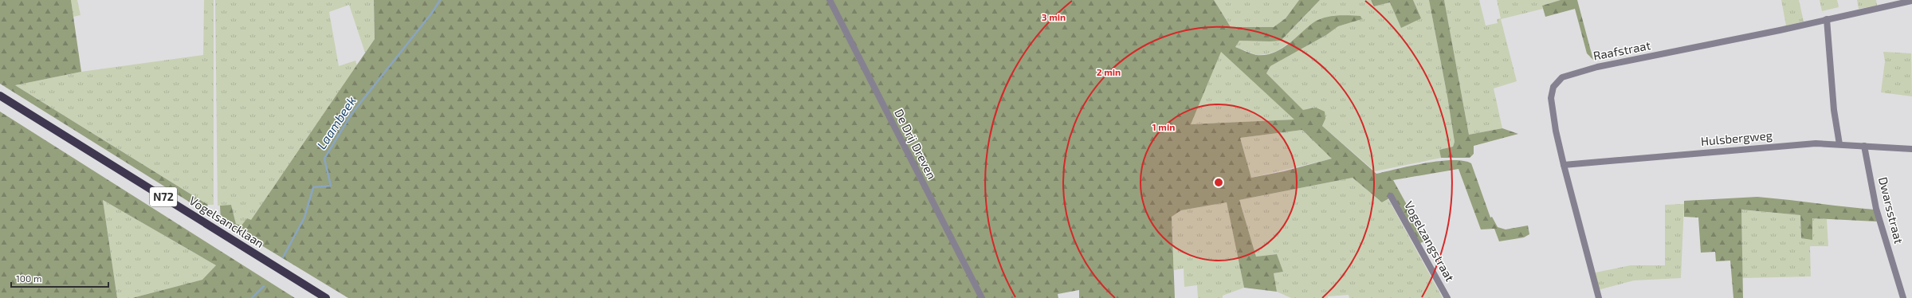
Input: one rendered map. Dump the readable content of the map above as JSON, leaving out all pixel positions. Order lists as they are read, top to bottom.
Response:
{
  "streets": {
    "main road": ["N72", "Vogelsancklaan"],
    "street": [
      "Raafstraat",
      "Hulsbergweg",
      "De Drij Dreven",
      "Dwarsstraat",
      "Vogelzangstraat"
    ]
  },
  "crossings": [
    ["Raafstraat", "Hulsbergweg"],
    ["Hulsbergweg", "Dwarsstraat"]
  ],
  "water": ["Laambeek"],
  "scale_bar": "100 m",
  "rings": ["3 min", "2 min", "1 min"]
}
